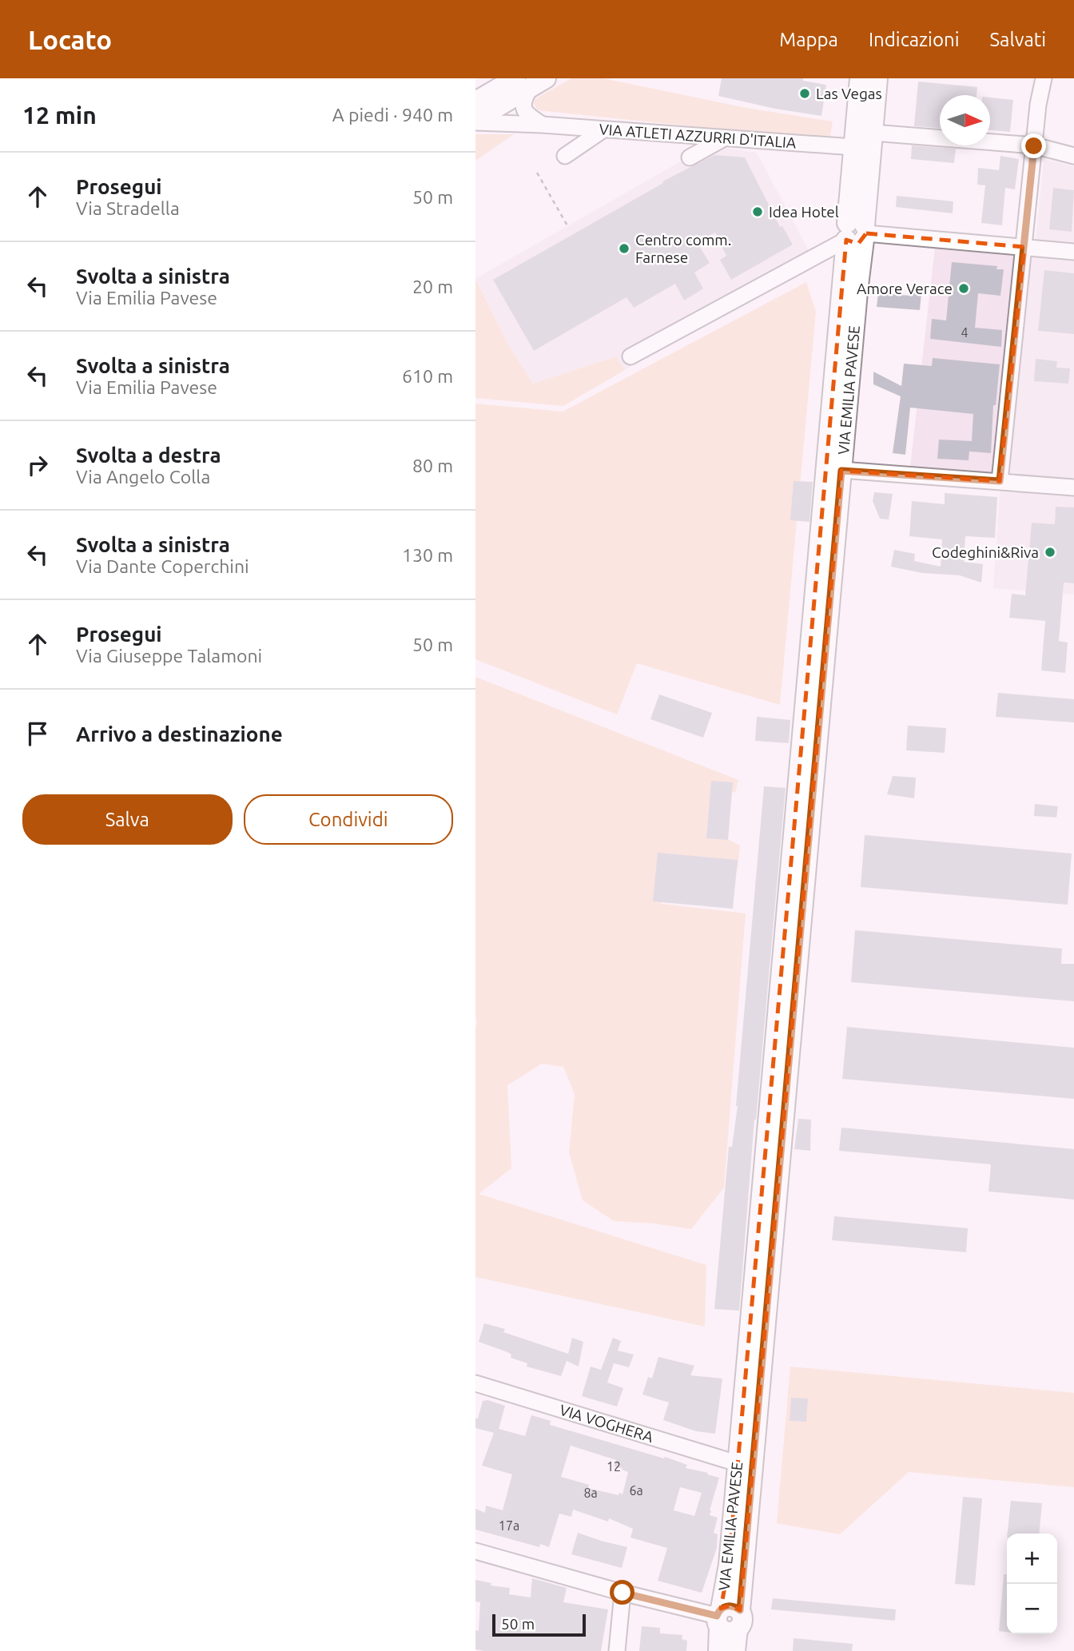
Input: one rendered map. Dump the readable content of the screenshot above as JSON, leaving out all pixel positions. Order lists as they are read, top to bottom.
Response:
{
  "streets": {
    "main road": ["VIA EMILIA PAVESE"],
    "street": ["VIA ATLETI AZZURRI D'ITALIA", "VIA VOGHERA"]
  },
  "crossings": [
    ["VIA ATLETI AZZURRI D'ITALIA", "VIA EMILIA PAVESE"],
    ["VIA EMILIA PAVESE", "VIA VOGHERA"]
  ],
  "places": [
    "Las Vegas",
    "Idea Hotel",
    "Centro comm. Farnese",
    "Amore Verace",
    "Codeghini&Riva"
  ],
  "house_numbers": [
    "4",
    "12",
    "6a",
    "8a",
    "17a"
  ],
  "scale_bar": "50 m",
  "north": "right",
  "page": {
    "header": "Locato",
    "nav": ["Mappa", "Indicazioni", "Salvati"],
    "heading": ["12 min", "A piedi · 940 m"],
    "list": [
      ["Prosegui", "Via Stradella", "50 m"],
      ["Svolta a sinistra", "Via Emilia Pavese", "20 m"],
      ["Svolta a sinistra", "Via Emilia Pavese", "610 m"],
      ["Svolta a destra", "Via Angelo Colla", "80 m"],
      ["Svolta a sinistra", "Via Dante Coperchini", "130 m"],
      ["Prosegui", "Via Giuseppe Talamoni", "50 m"],
      "Arrivo a destinazione"
    ],
    "buttons": ["Salva", "Condividi"],
    "map_buttons": ["+", "−"],
    "scale": "50 m"
  }
}
